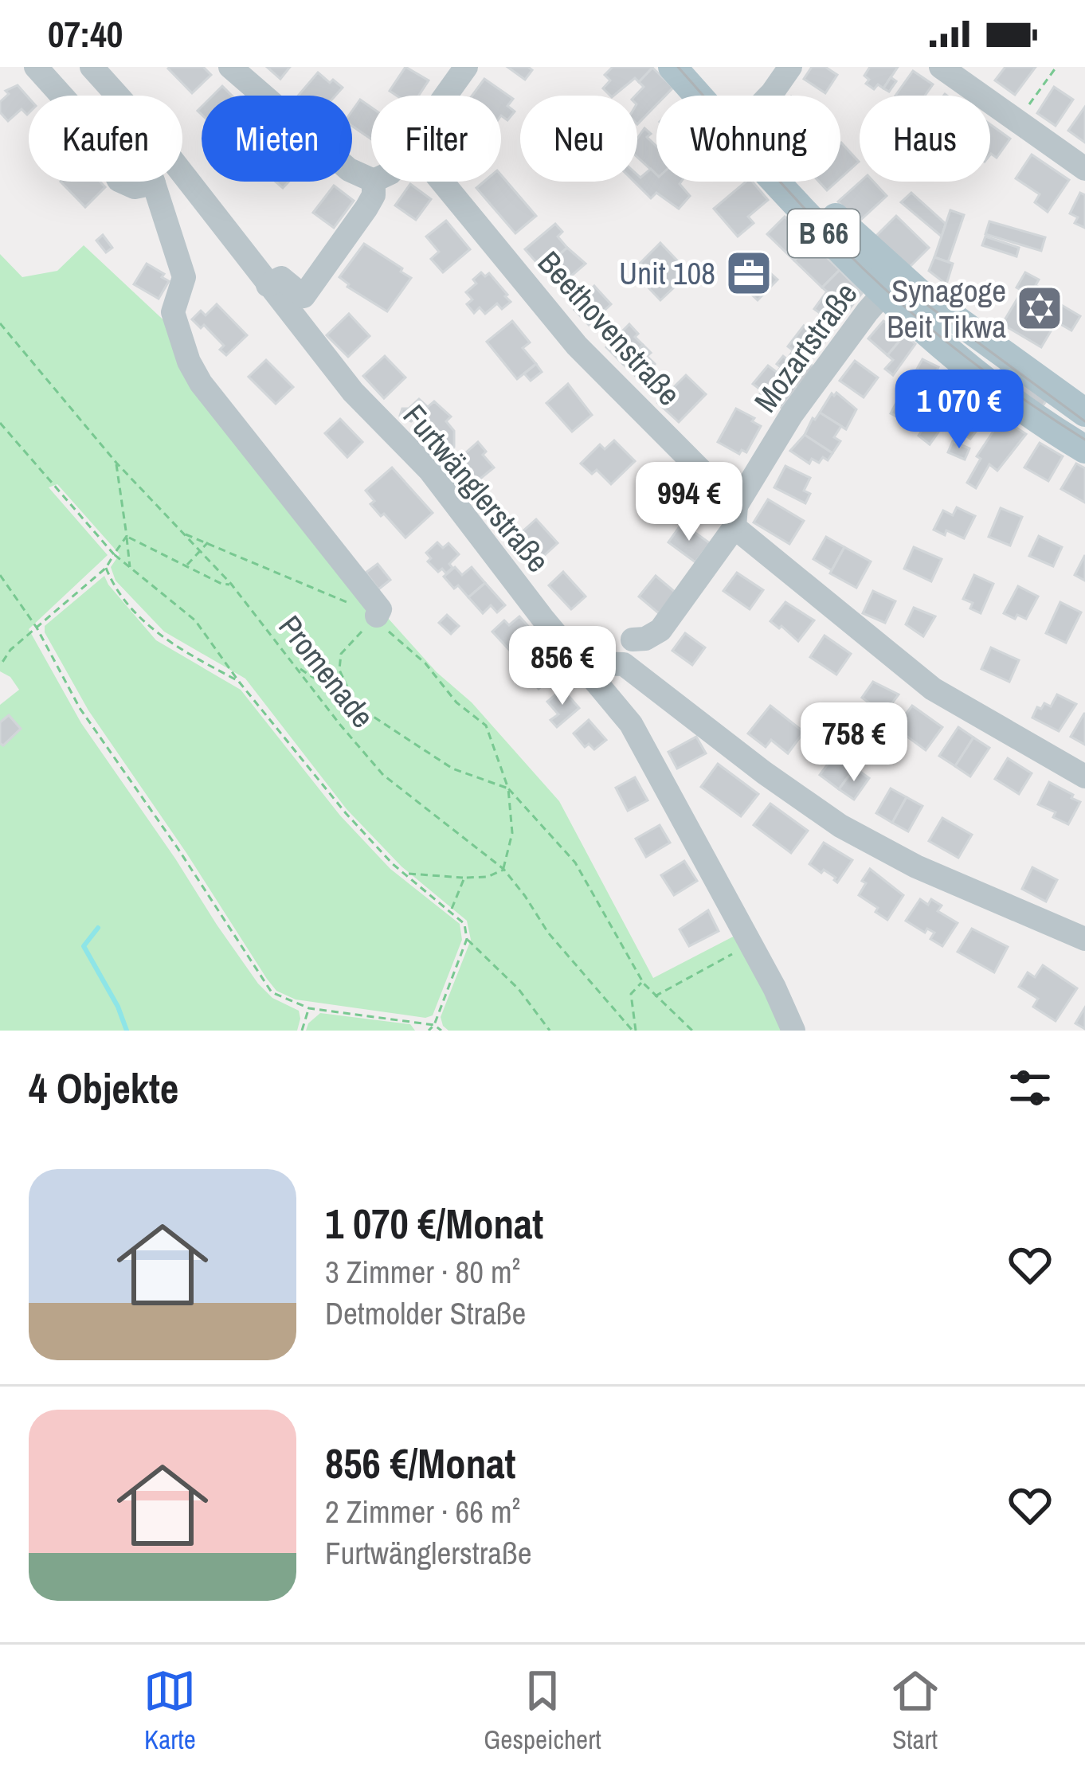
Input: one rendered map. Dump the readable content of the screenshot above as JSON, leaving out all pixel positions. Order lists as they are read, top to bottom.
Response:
{
  "streets": {
    "main road": ["B 66"],
    "street": ["Beethovenstraße", "Mozartstraße", "Furtwänglerstraße"],
    "path": ["Promenade"]
  },
  "crossings": [
    ["B 66", "Mozartstraße"],
    ["Beethovenstraße", "Mozartstraße"]
  ],
  "places": {
    "office": ["Unit 108"],
    "synagogue": ["Synagoge Beit Tikwa"]
  },
  "page": {
    "status": "07:40",
    "chip": [
      "Kaufen",
      "Mieten",
      "Filter",
      "Neu",
      "Wohnung",
      "Haus"
    ],
    "price": [
      "1 070 €",
      "994 €",
      "856 €",
      "758 €"
    ],
    "heading": "4 Objekte",
    "list": [
      {
        "name": "1 070 €/Monat",
        "note": "3 Zimmer · 80 m² · Detmolder Straße"
      },
      {
        "name": "856 €/Monat",
        "note": "2 Zimmer · 66 m² · Furtwänglerstraße"
      }
    ],
    "tabs": ["Karte", "Gespeichert", "Start"]
  }
}
